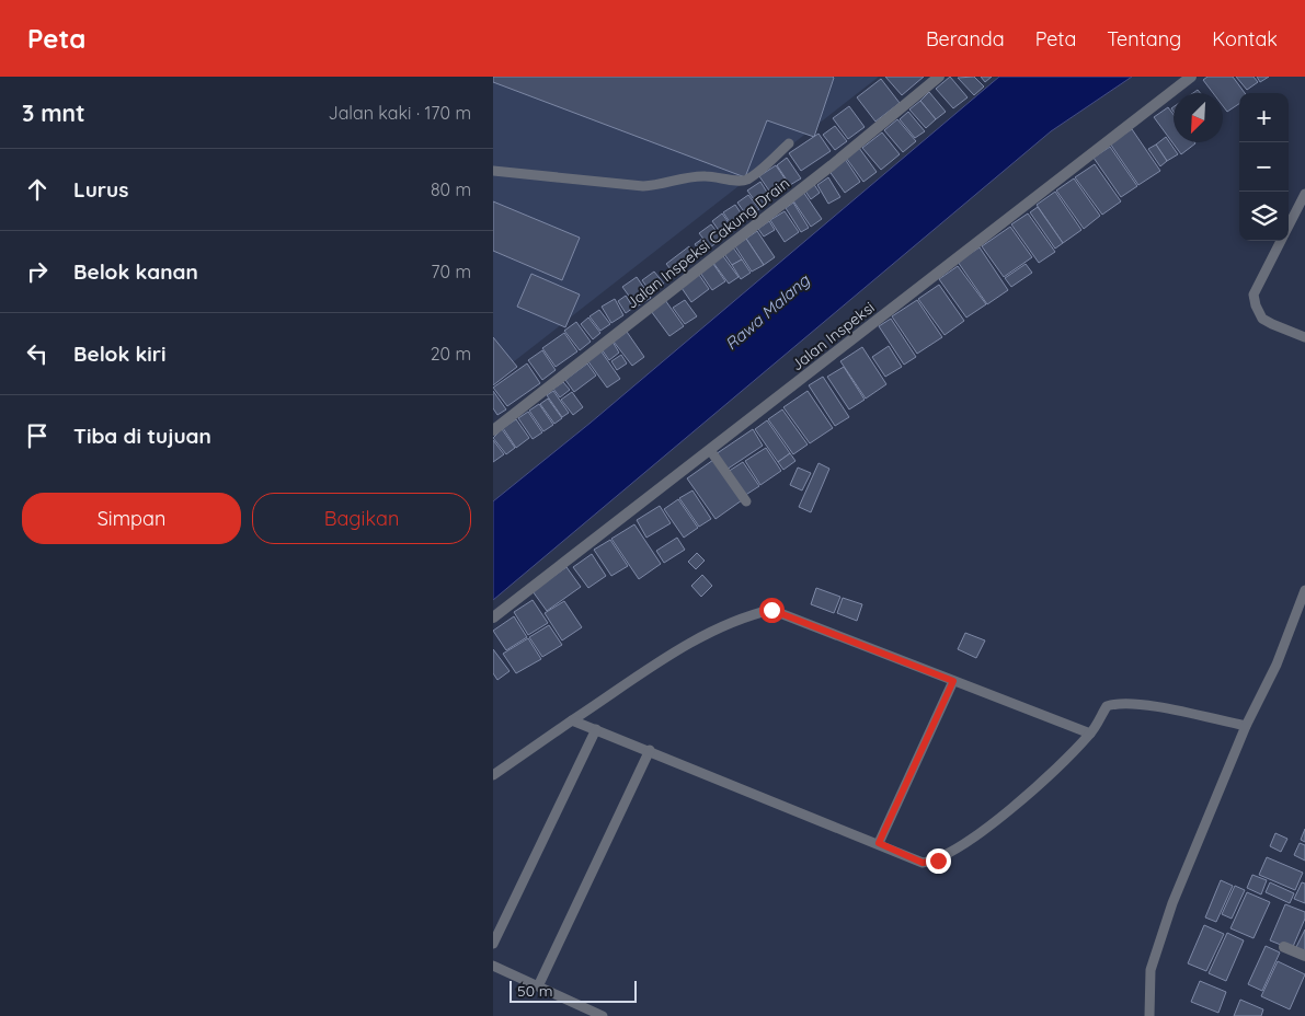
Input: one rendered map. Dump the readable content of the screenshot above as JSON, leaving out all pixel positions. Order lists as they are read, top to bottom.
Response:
{
  "streets": {
    "street": ["Jalan Inspeksi Cakung Drain", "Jalan Inspeksi"]
  },
  "water": ["Rawa Malang"],
  "scale_bar": "50 m",
  "north": "bottom left",
  "page": {
    "header": "Peta",
    "nav": [
      "Beranda",
      "Peta",
      "Tentang",
      "Kontak"
    ],
    "heading": ["3 mnt", "Jalan kaki · 170 m"],
    "map_buttons": ["+", "−"],
    "list": [
      ["Lurus", "80 m"],
      ["Belok kanan", "70 m"],
      ["Belok kiri", "20 m"],
      "Tiba di tujuan"
    ],
    "buttons": ["Simpan", "Bagikan"],
    "scale": "50 m"
  }
}
